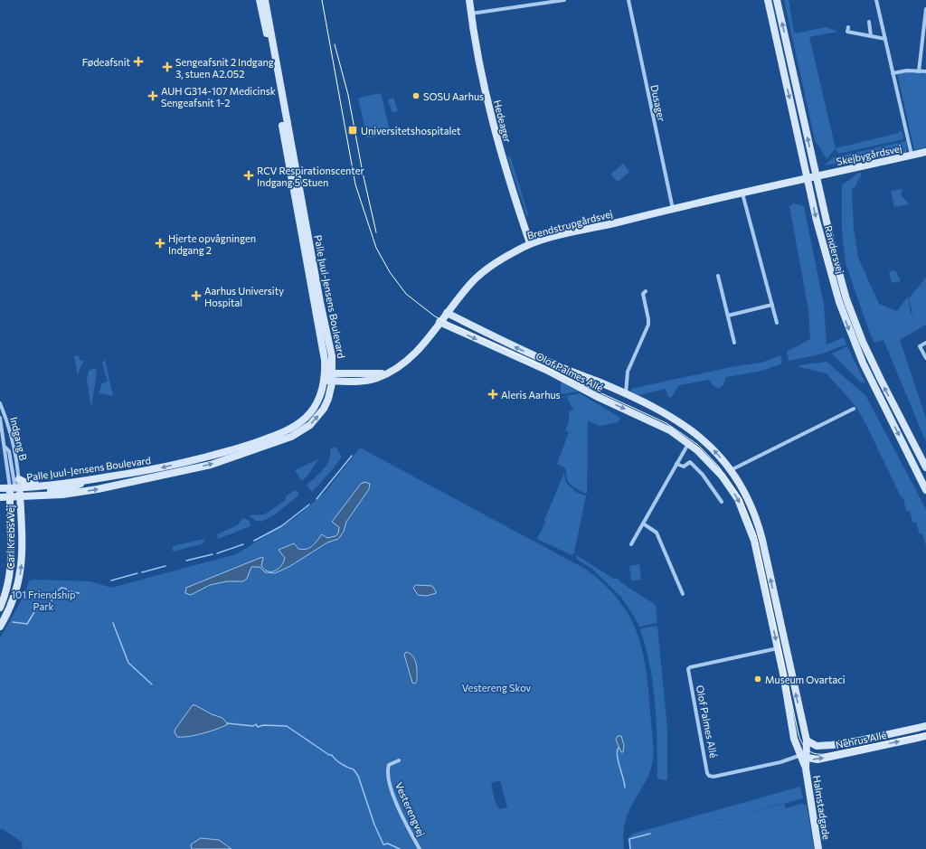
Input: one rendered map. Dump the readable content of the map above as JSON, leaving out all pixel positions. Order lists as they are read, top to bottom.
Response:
{
  "streets": {
    "street": [
      "Dusager",
      "Hedeager",
      "Skejbygårdsvej",
      "Brendstrupgårdsvej",
      "Randersvej",
      "Palle Juul-Jensens Boulevard",
      "Olof Palmes Allé",
      "Indgang B",
      "Carl Krebs' Vej",
      "Nehrus Allé",
      "Halmstadgade",
      "Vesterengvej"
    ]
  },
  "crossings": [
    ["Dusager", "Brendstrupgårdsvej"],
    ["Hedeager", "Brendstrupgårdsvej"],
    ["Skejbygårdsvej", "Brendstrupgårdsvej"],
    ["Skejbygårdsvej", "Randersvej"],
    ["Brendstrupgårdsvej", "Randersvej"],
    ["Brendstrupgårdsvej", "Palle Juul-Jensens Boulevard"],
    ["Brendstrupgårdsvej", "Olof Palmes Allé"],
    ["Palle Juul-Jensens Boulevard", "Indgang B"],
    ["Palle Juul-Jensens Boulevard", "Carl Krebs' Vej"],
    ["Olof Palmes Allé", "Nehrus Allé"],
    ["Olof Palmes Allé", "Halmstadgade"],
    ["Indgang B", "Carl Krebs' Vej"],
    ["Nehrus Allé", "Halmstadgade"]
  ],
  "parks": ["101 Friendship Park", "Vestereng Skov"],
  "places": {
    "health": [
      "Fødeafsnit",
      "Sengeafsnit 2 Indgang 3, stuen A2.052",
      "AUH G314-107 Medicinsk Sengeafsnit 1-2",
      "RCV Respirationscenter Indgang 5 Stuen",
      "Hjerte opvågningen Indgang 2",
      "Aarhus University Hospital",
      "Aleris Aarhus"
    ],
    "other": ["SOSU Aarhus", "Museum Ovartaci"],
    "transit": ["Universitetshospitalet"]
  }
}
